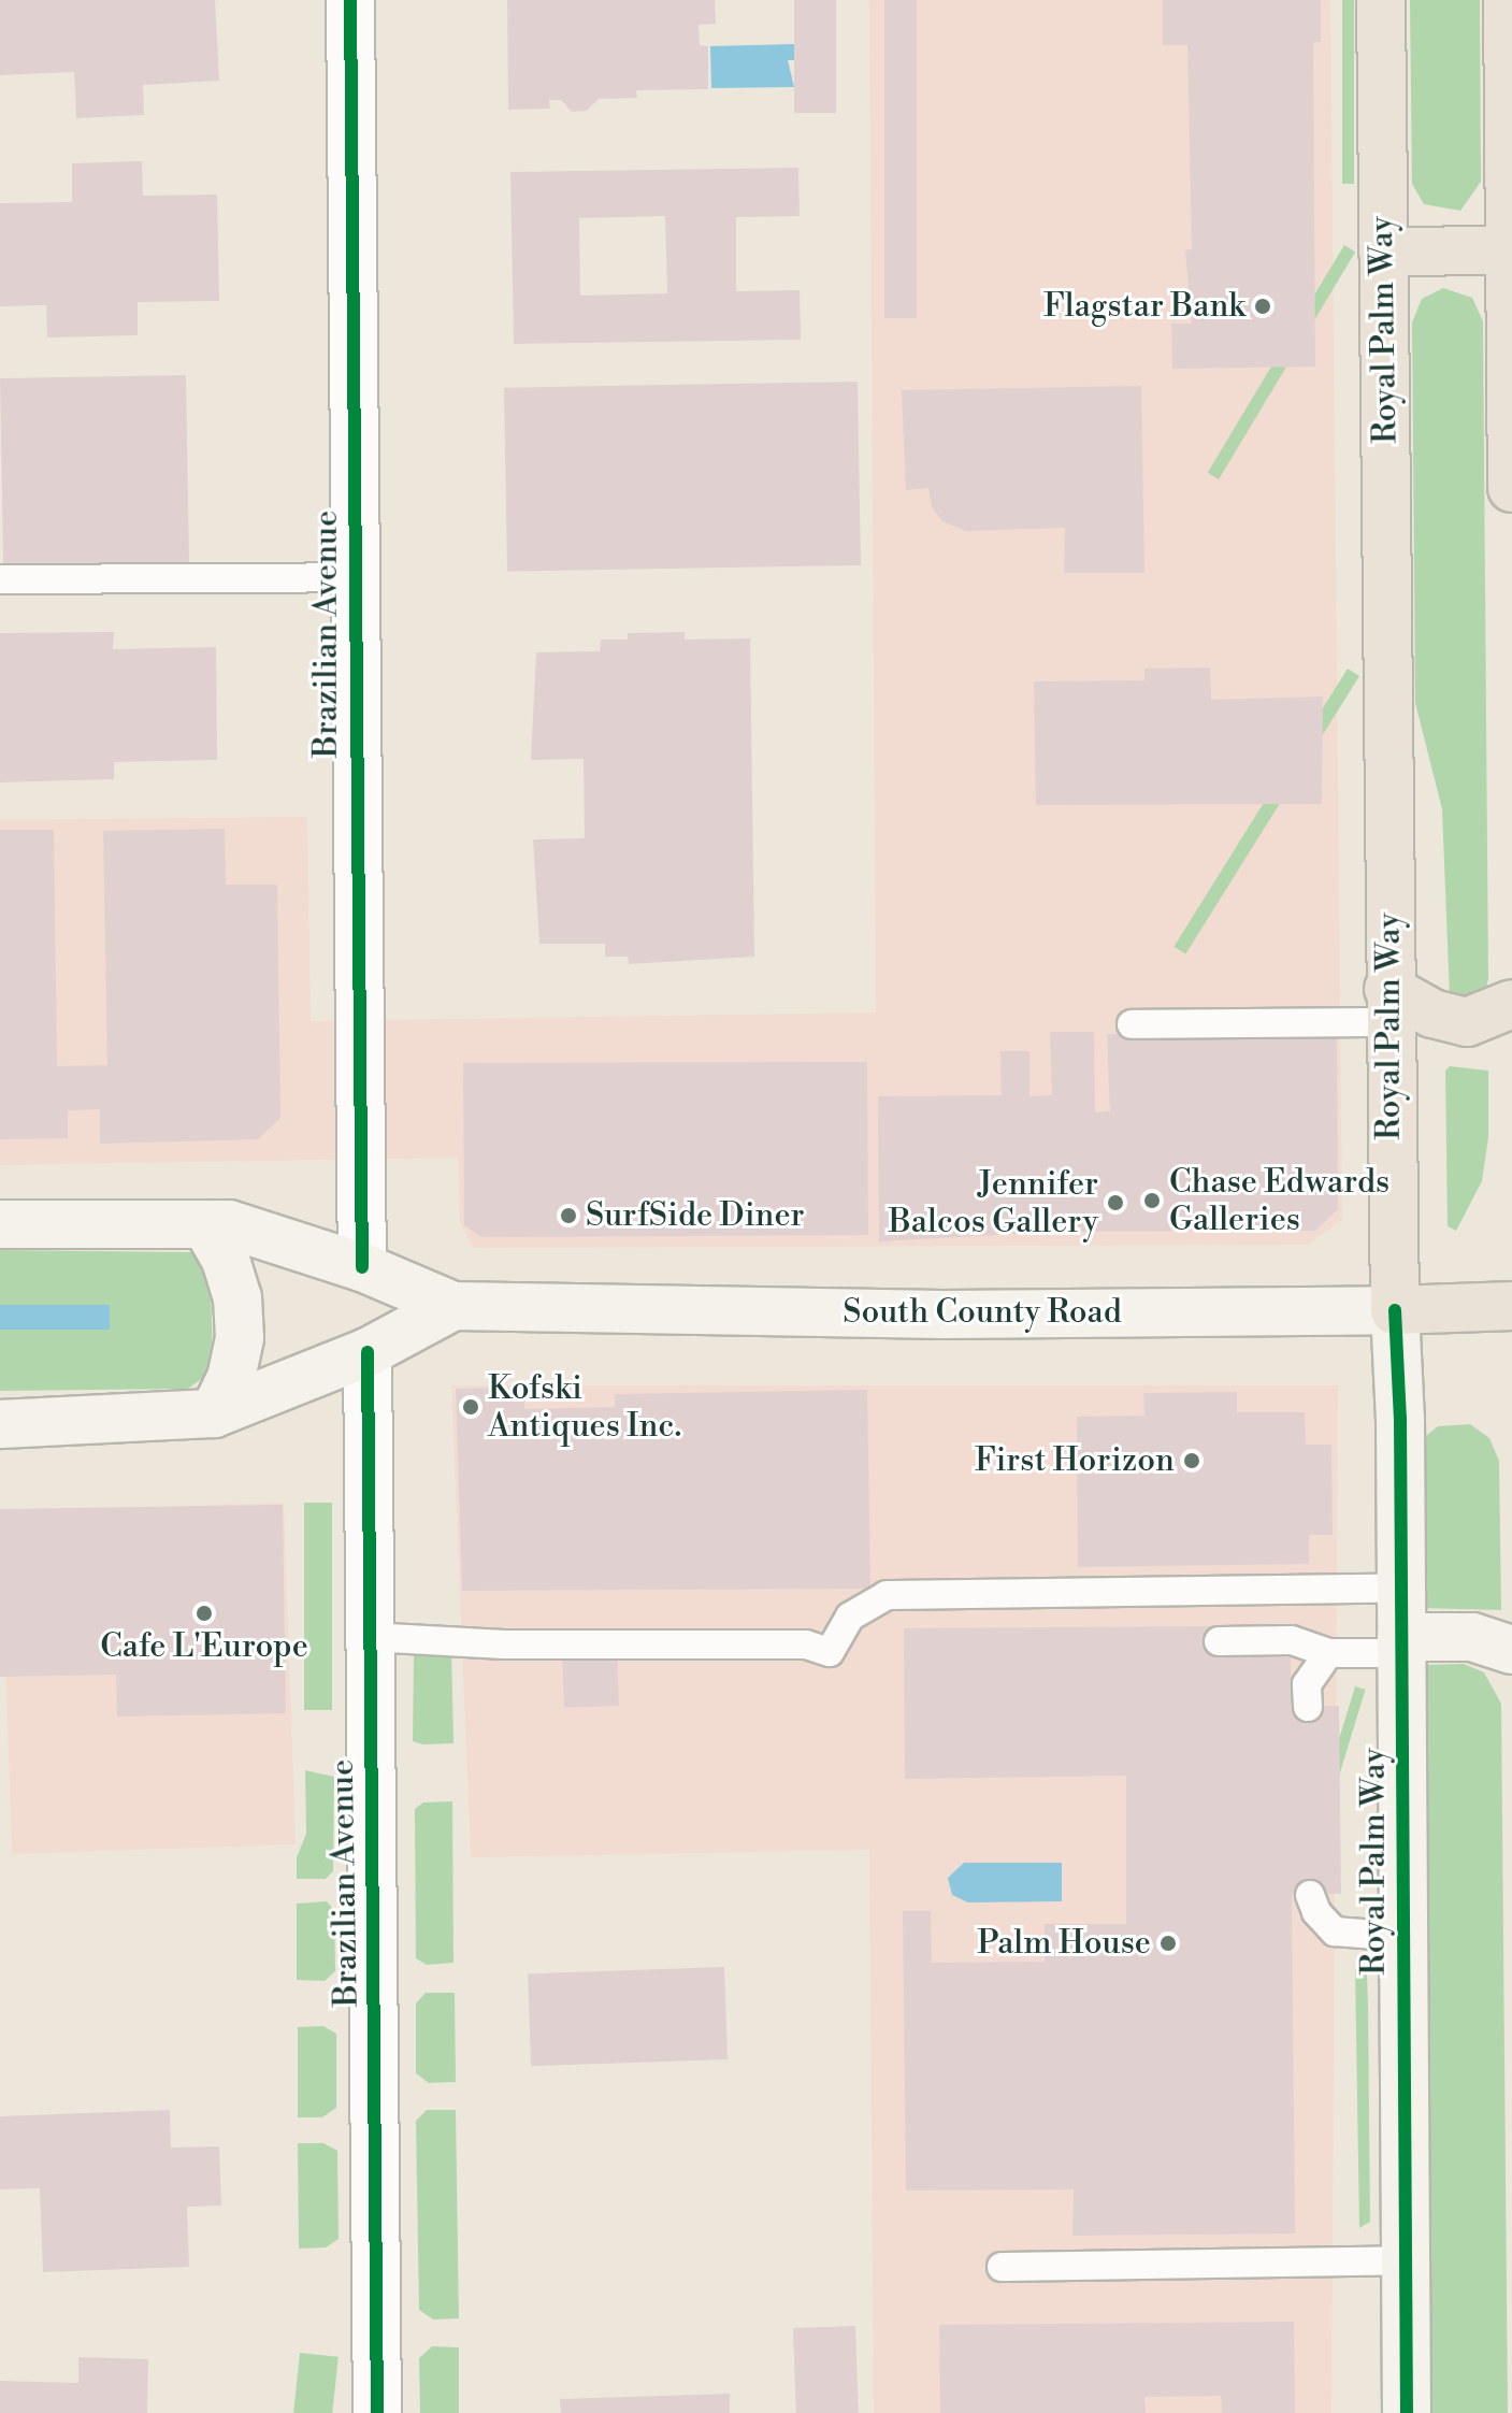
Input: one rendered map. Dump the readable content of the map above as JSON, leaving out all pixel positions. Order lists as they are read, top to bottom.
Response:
{
  "streets": {
    "main road": ["Royal Palm Way", "South County Road"],
    "street": ["Brazilian Avenue"]
  },
  "crossings": [
    ["Royal Palm Way", "South County Road"],
    ["Brazilian Avenue", "South County Road"]
  ],
  "places": [
    "Flagstar Bank",
    "Chase Edwards Galleries",
    "Jennifer Balcos Gallery",
    "SurfSide Diner",
    "Kofski Antiques Inc.",
    "First Horizon",
    "Cafe L'Europe",
    "Palm House"
  ]
}
